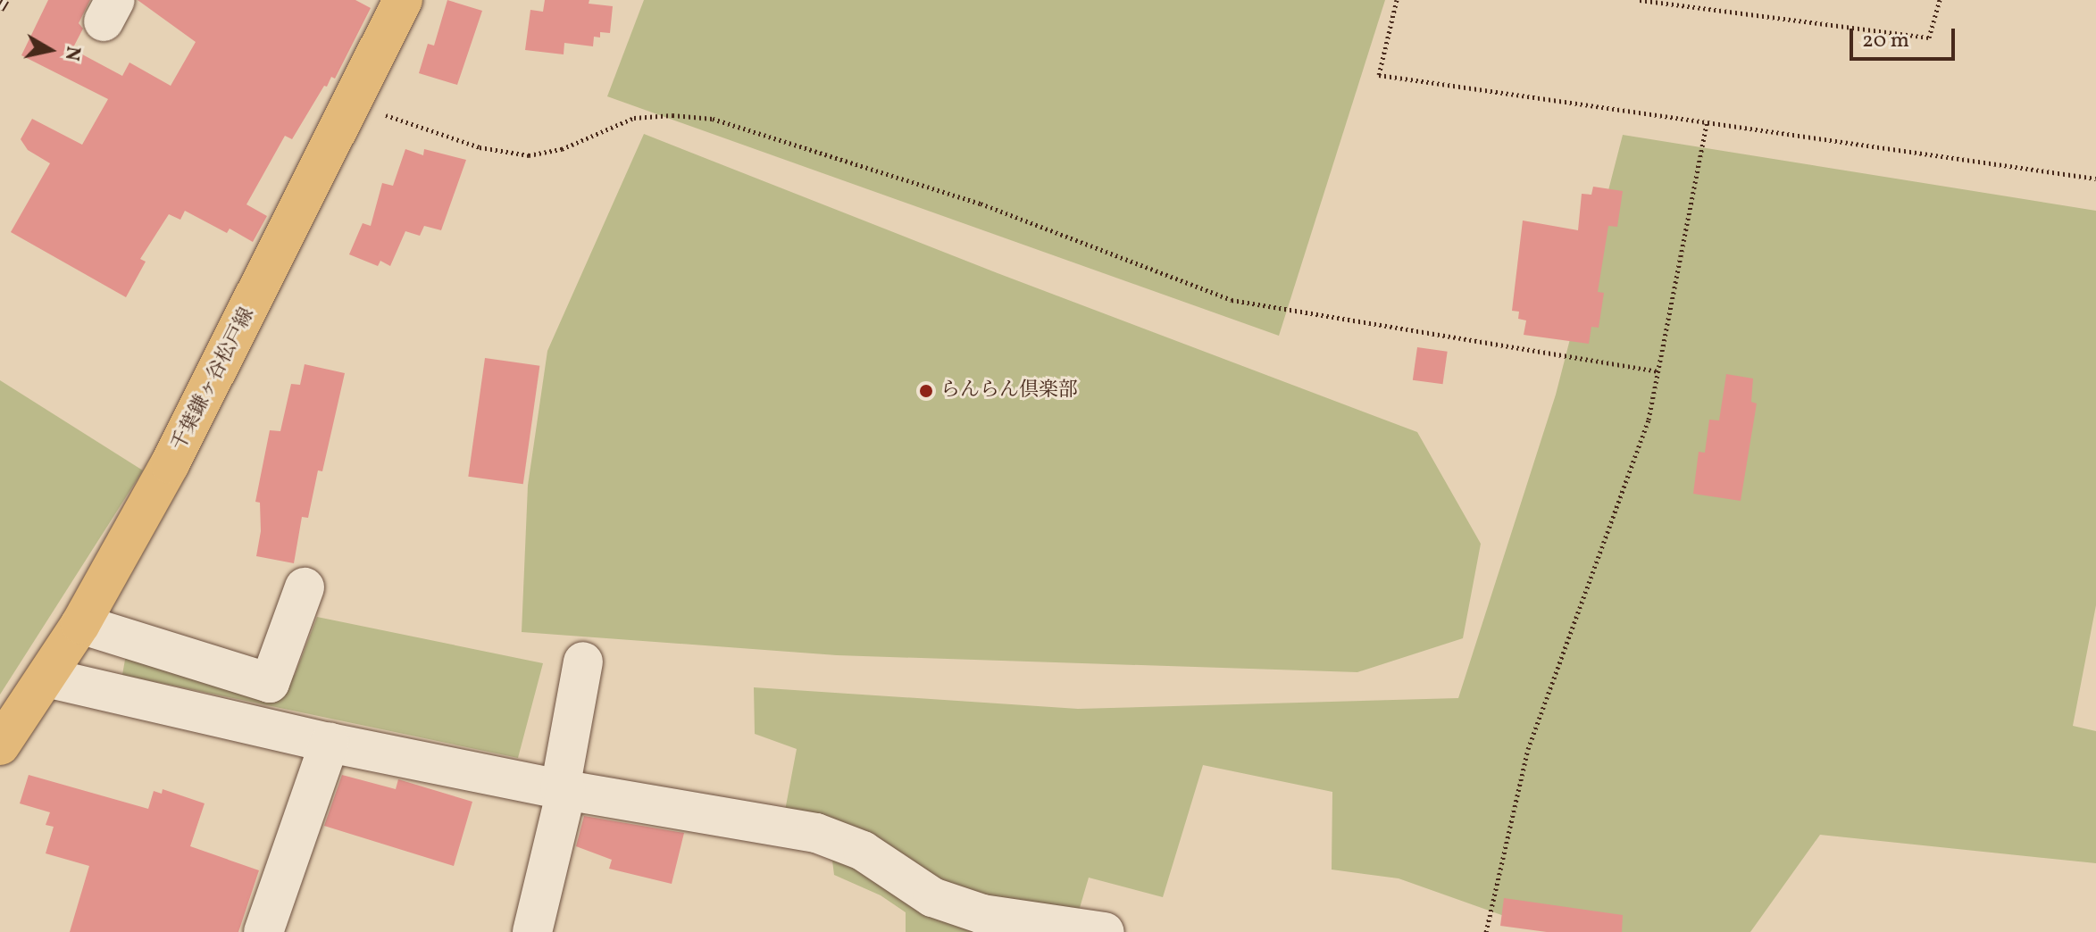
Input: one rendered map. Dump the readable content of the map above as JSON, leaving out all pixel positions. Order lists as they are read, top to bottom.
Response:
{
  "streets": {
    "main road": ["千葉鎌ヶ谷松戸線"]
  },
  "places": ["らんらん倶楽部"],
  "scale_bar": "20 m",
  "north": "right"
}
